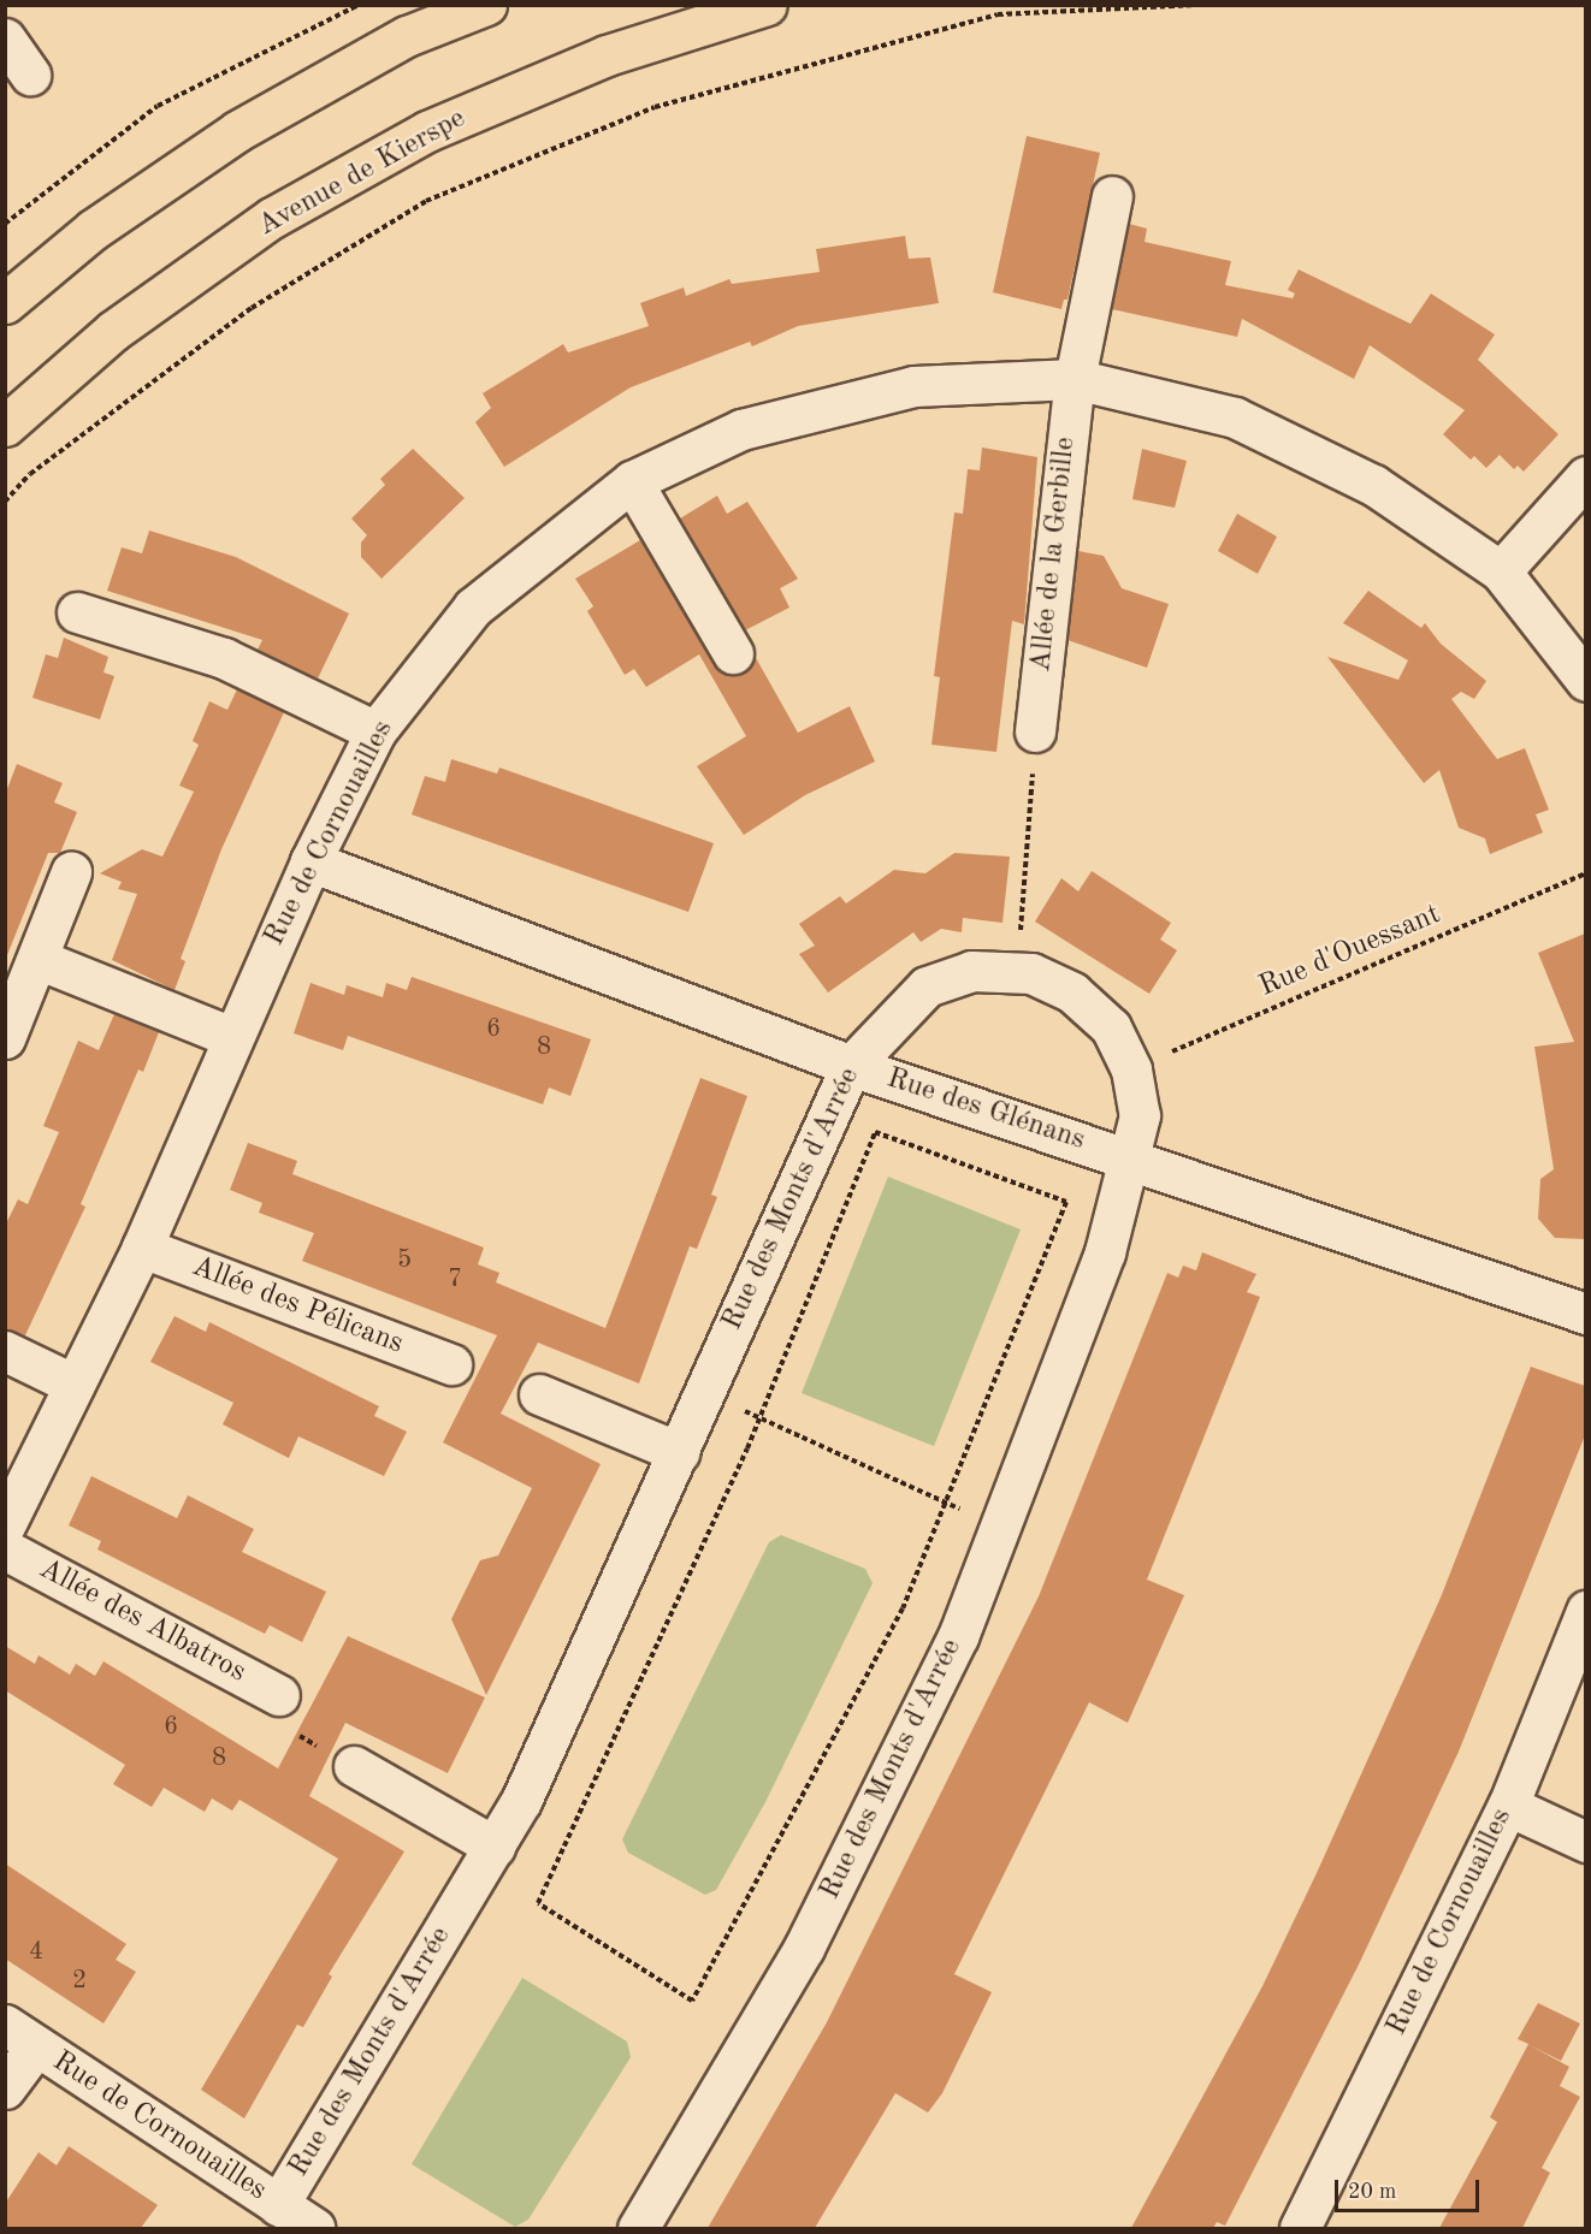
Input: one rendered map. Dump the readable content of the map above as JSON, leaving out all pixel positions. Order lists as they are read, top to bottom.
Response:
{
  "streets": {
    "main road": ["Avenue de Kierspe"],
    "street": [
      "Allée de la Gerbille",
      "Rue de Cornouailles",
      "Rue des Glénans",
      "Rue des Monts d'Arrée",
      "Allée des Pélicans",
      "Allée des Albatros"
    ],
    "path": ["Rue d'Ouessant"]
  },
  "crossings": [
    ["Allée de la Gerbille", "Rue de Cornouailles"],
    ["Rue de Cornouailles", "Rue des Glénans"],
    ["Rue de Cornouailles", "Rue des Monts d'Arrée"],
    ["Rue de Cornouailles", "Allée des Pélicans"],
    ["Rue d'Ouessant", "Rue des Monts d'Arrée"],
    ["Rue des Glénans", "Rue des Monts d'Arrée"]
  ],
  "house_numbers": [
    "6",
    "8",
    "5",
    "7",
    "6",
    "8",
    "4",
    "2"
  ],
  "scale_bar": "20 m"
}
